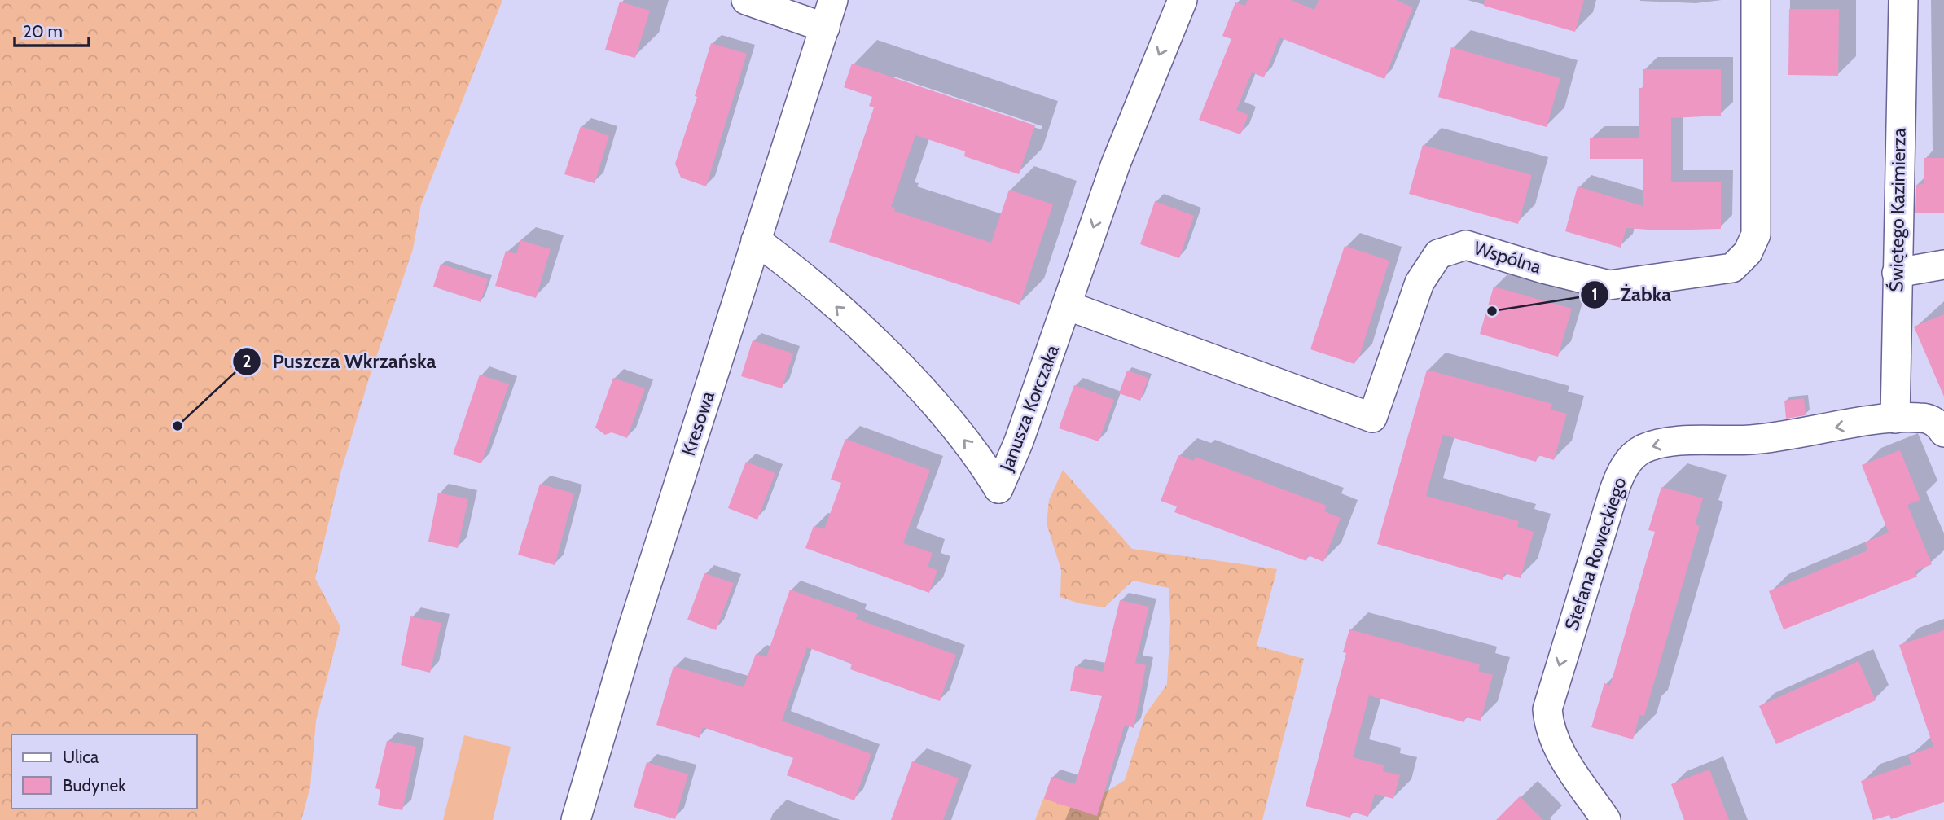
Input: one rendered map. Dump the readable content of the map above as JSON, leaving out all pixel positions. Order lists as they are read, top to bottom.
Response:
{
  "streets": {
    "street": [
      "Świętego Kazimierza",
      "Wspólna",
      "Janusza Korczaka",
      "Kresowa",
      "Stefana Roweckiego"
    ]
  },
  "crossings": [
    ["Świętego Kazimierza", "Stefana Roweckiego"],
    ["Wspólna", "Janusza Korczaka"],
    ["Janusza Korczaka", "Kresowa"]
  ],
  "places": ["Żabka", "Puszcza Wkrzańska"],
  "legend": ["Ulica", "Budynek"],
  "scale_bar": "20 m"
}
